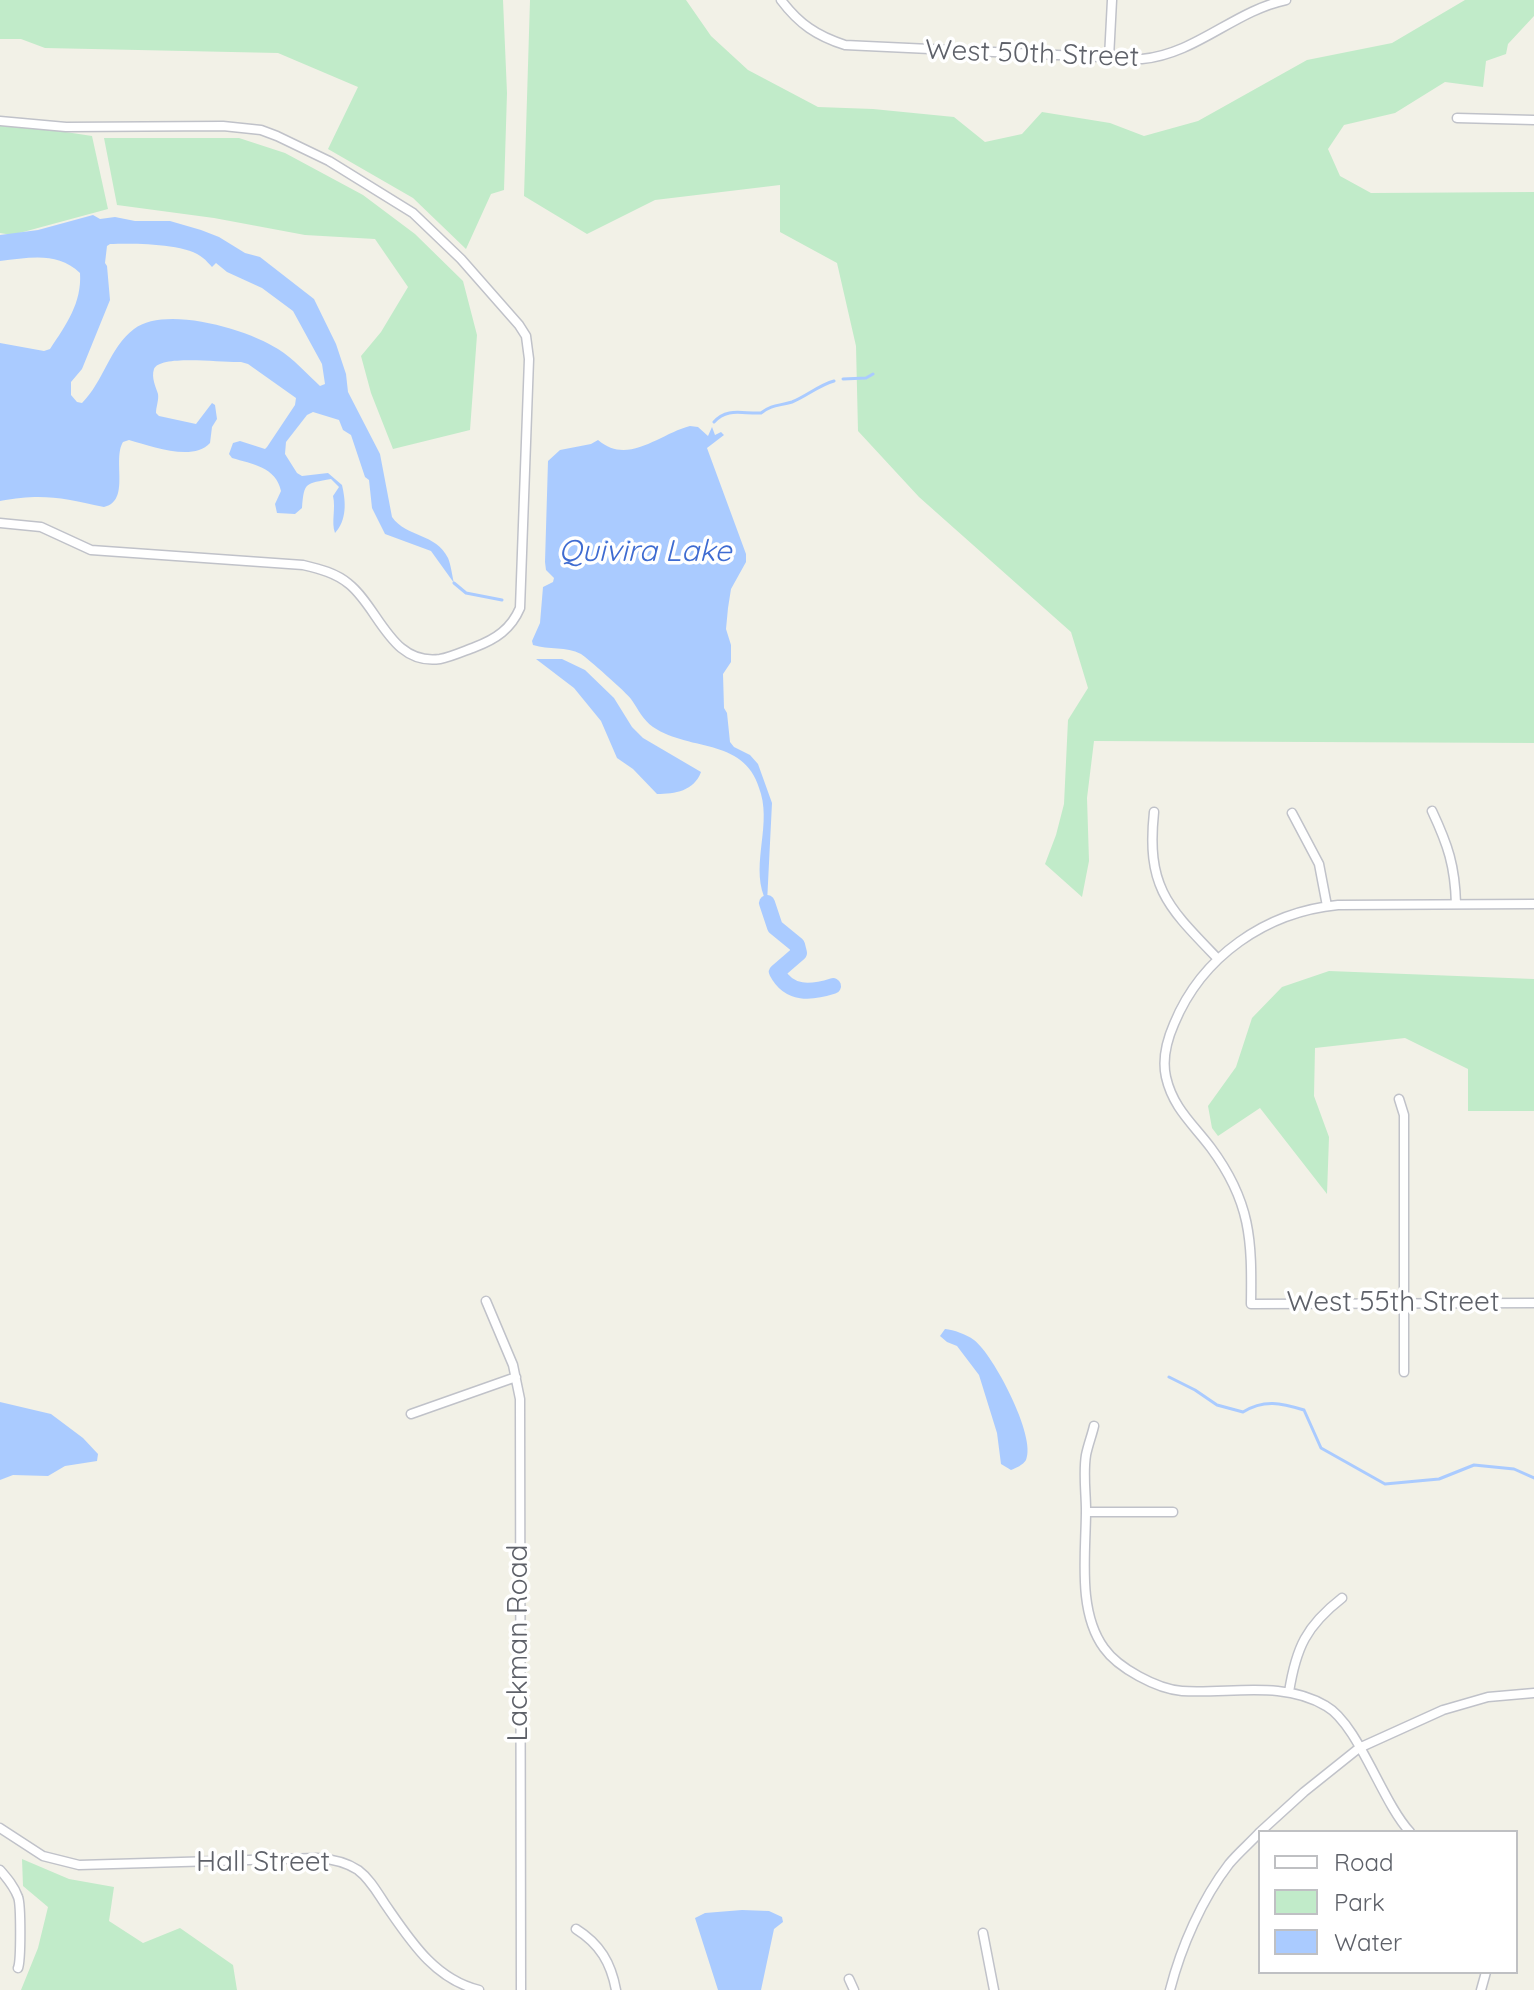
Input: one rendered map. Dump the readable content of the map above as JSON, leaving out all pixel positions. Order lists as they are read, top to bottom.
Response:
{
  "streets": {
    "street": [
      "West 50th Street",
      "West 55th Street",
      "Lackman Road",
      "Hall Street"
    ]
  },
  "water": ["Quivira Lake"],
  "legend": ["Road", "Park", "Water"]
}
